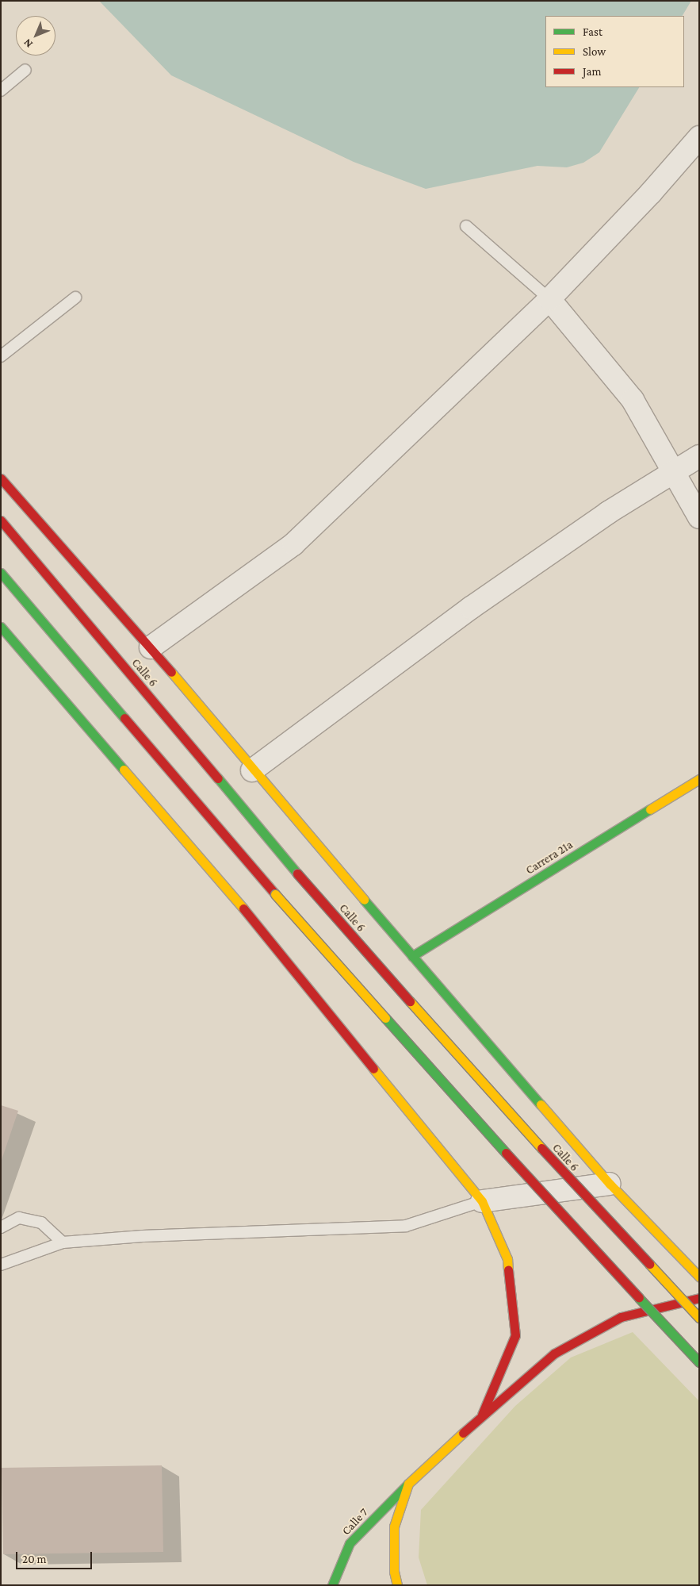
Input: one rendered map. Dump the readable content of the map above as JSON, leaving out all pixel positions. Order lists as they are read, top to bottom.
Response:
{
  "streets": {
    "main road": ["Calle 6", "Carrera 21a", "Calle 7"]
  },
  "legend": ["Fast", "Slow", "Jam"],
  "scale_bar": "20 m",
  "north": "bottom left"
}
